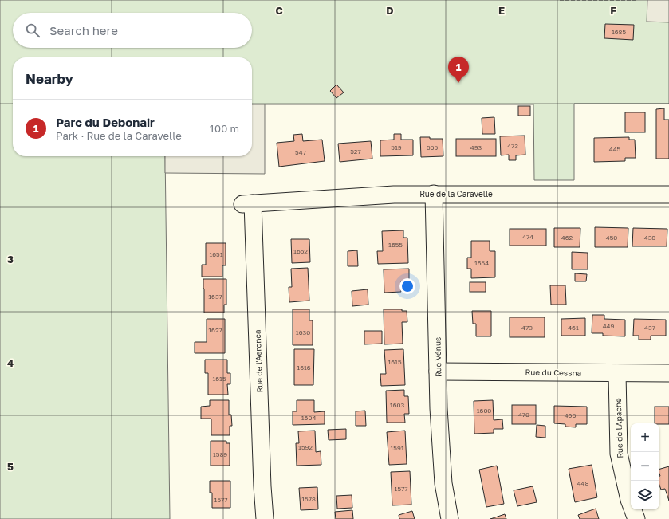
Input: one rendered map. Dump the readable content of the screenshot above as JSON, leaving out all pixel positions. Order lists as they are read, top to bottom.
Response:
{
  "streets": {
    "street": [
      "Rue de la Caravelle",
      "Rue Vénus",
      "Rue de l'Aeronca",
      "Rue du Cessna",
      "Rue de l'Apache"
    ]
  },
  "crossings": [
    ["Rue de la Caravelle", "Rue Vénus"],
    ["Rue de la Caravelle", "Rue de l'Aeronca"],
    ["Rue Vénus", "Rue du Cessna"],
    ["Rue du Cessna", "Rue de l'Apache"]
  ],
  "house_numbers": [
    "1685",
    "473",
    "519",
    "505",
    "493",
    "445",
    "527",
    "547",
    "474",
    "462",
    "450",
    "438",
    "1655",
    "1652",
    "1651",
    "1654",
    "1637",
    "449",
    "473",
    "461",
    "437",
    "1627",
    "1630",
    "1615",
    "1616",
    "1615",
    "1603",
    "1600",
    "470",
    "460",
    "1604",
    "1592",
    "1591",
    "1589",
    "448",
    "1577",
    "1578",
    "1577"
  ],
  "page": {
    "search": "Search here",
    "pins": "1",
    "heading": "Nearby",
    "list": [
      {
        "mark": "1",
        "name": "Parc du Debonair",
        "note": "Park · Rue de la Caravelle",
        "value": "100 m"
      }
    ],
    "map_buttons": ["+", "−"]
  },
  "grid": {
    "columns": [
      "C",
      "D",
      "E",
      "F"
    ],
    "rows": ["3", "4", "5"]
  }
}
